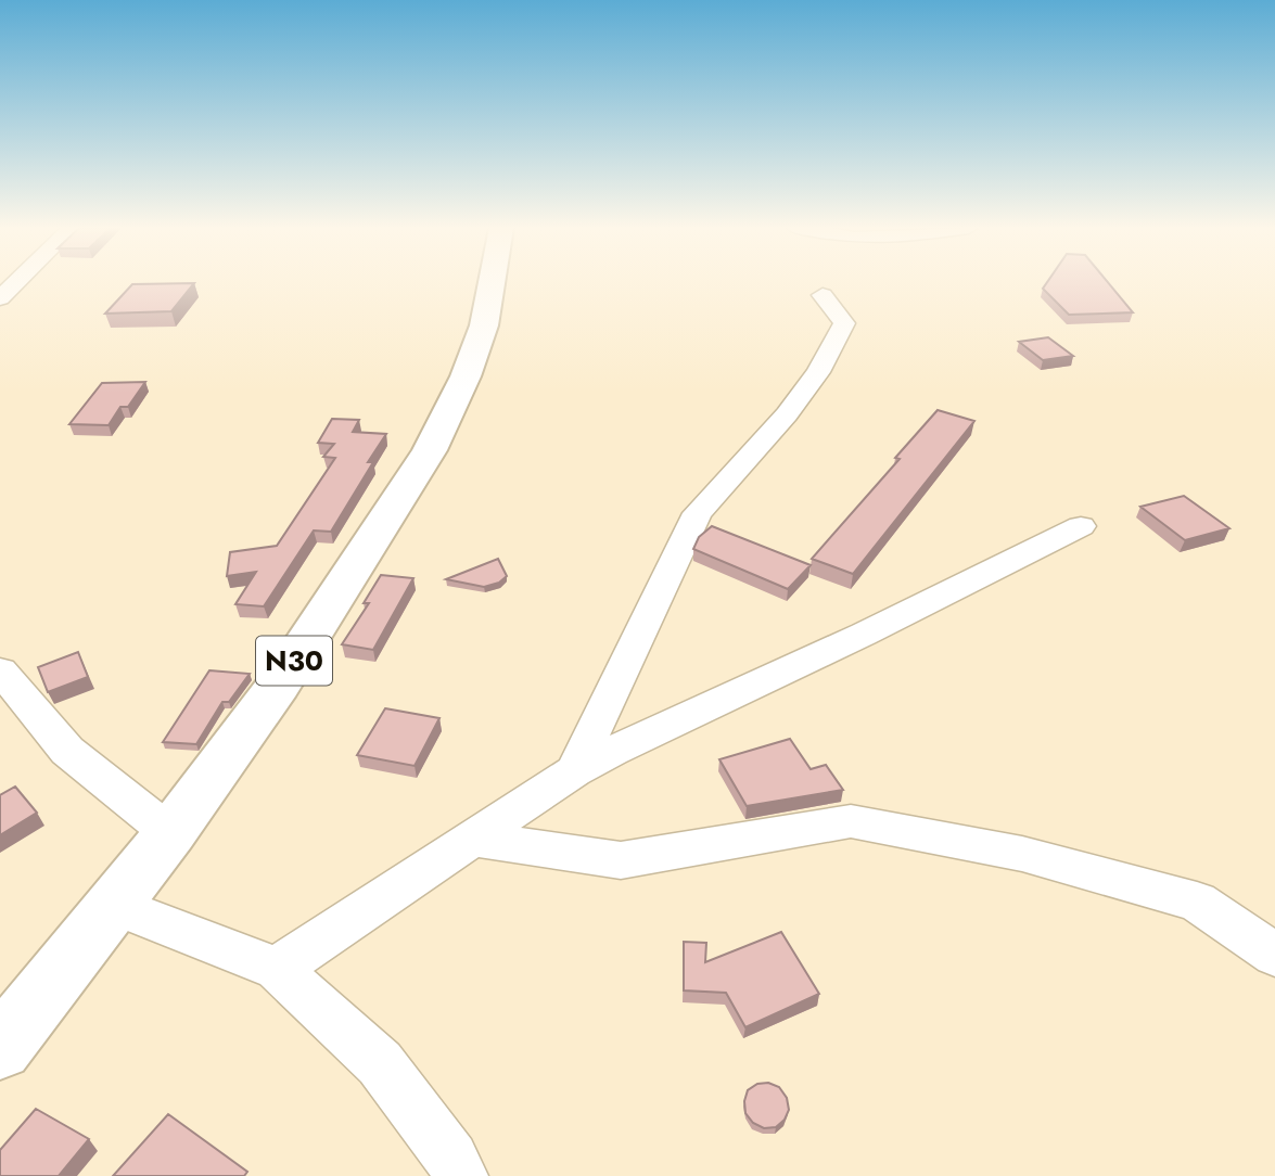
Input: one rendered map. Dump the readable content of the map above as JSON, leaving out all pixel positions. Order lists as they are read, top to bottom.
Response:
{
  "streets": {
    "main road": ["N30"]
  }
}
